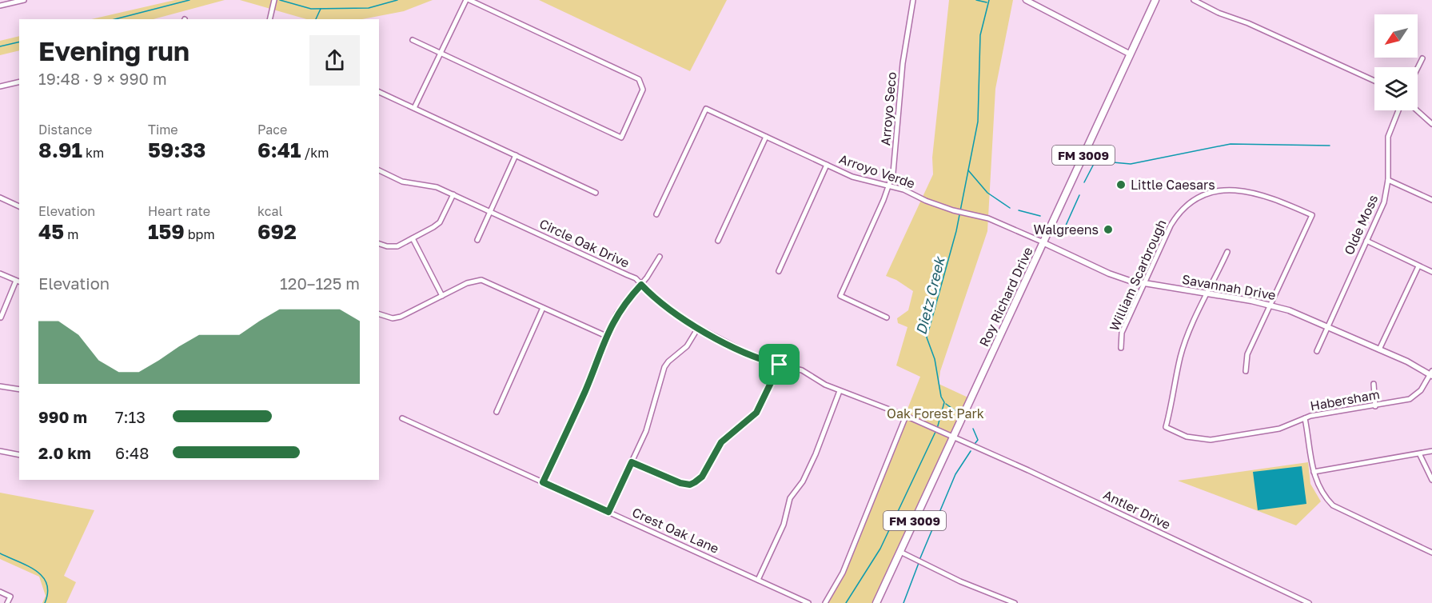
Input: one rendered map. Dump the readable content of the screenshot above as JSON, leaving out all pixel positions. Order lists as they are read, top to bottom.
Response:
{
  "streets": {
    "main road": ["FM 3009", "Roy Richard Drive"],
    "street": [
      "Arroyo Seco",
      "Arroyo Verde",
      "Olde Moss",
      "Circle Oak Drive",
      "William Scarbrough",
      "Savannah Drive",
      "Habersham",
      "Antler Drive",
      "Crest Oak Lane"
    ]
  },
  "crossings": [
    ["Arroyo Seco", "Arroyo Verde"],
    ["Arroyo Verde", "Savannah Drive"],
    ["Arroyo Verde", "Roy Richard Drive"],
    ["Olde Moss", "Savannah Drive"],
    ["Circle Oak Drive", "Roy Richard Drive"],
    ["Circle Oak Drive", "Antler Drive"],
    ["William Scarbrough", "Savannah Drive"],
    ["Savannah Drive", "Roy Richard Drive"],
    ["Savannah Drive", "Habersham"],
    ["Roy Richard Drive", "Antler Drive"]
  ],
  "water": ["Dietz Creek"],
  "parks": ["Oak Forest Park"],
  "places": ["Little Caesars", "Walgreens"],
  "north": "bottom left",
  "page": {
    "heading": ["Evening run", "19:48 · 9 × 990 m"],
    "stats": [
      ["Distance", "8.91 km"],
      ["Time", "59:33"],
      ["Pace", "6:41 /km"],
      ["Elevation", "45 m"],
      ["Heart rate", "159 bpm"],
      ["kcal", "692"]
    ],
    "chart": ["Elevation", "120–125 m"],
    "list": [
      {
        "name": "990 m",
        "note": "7:13"
      },
      {
        "name": "2.0 km",
        "note": "6:48"
      }
    ]
  }
}
